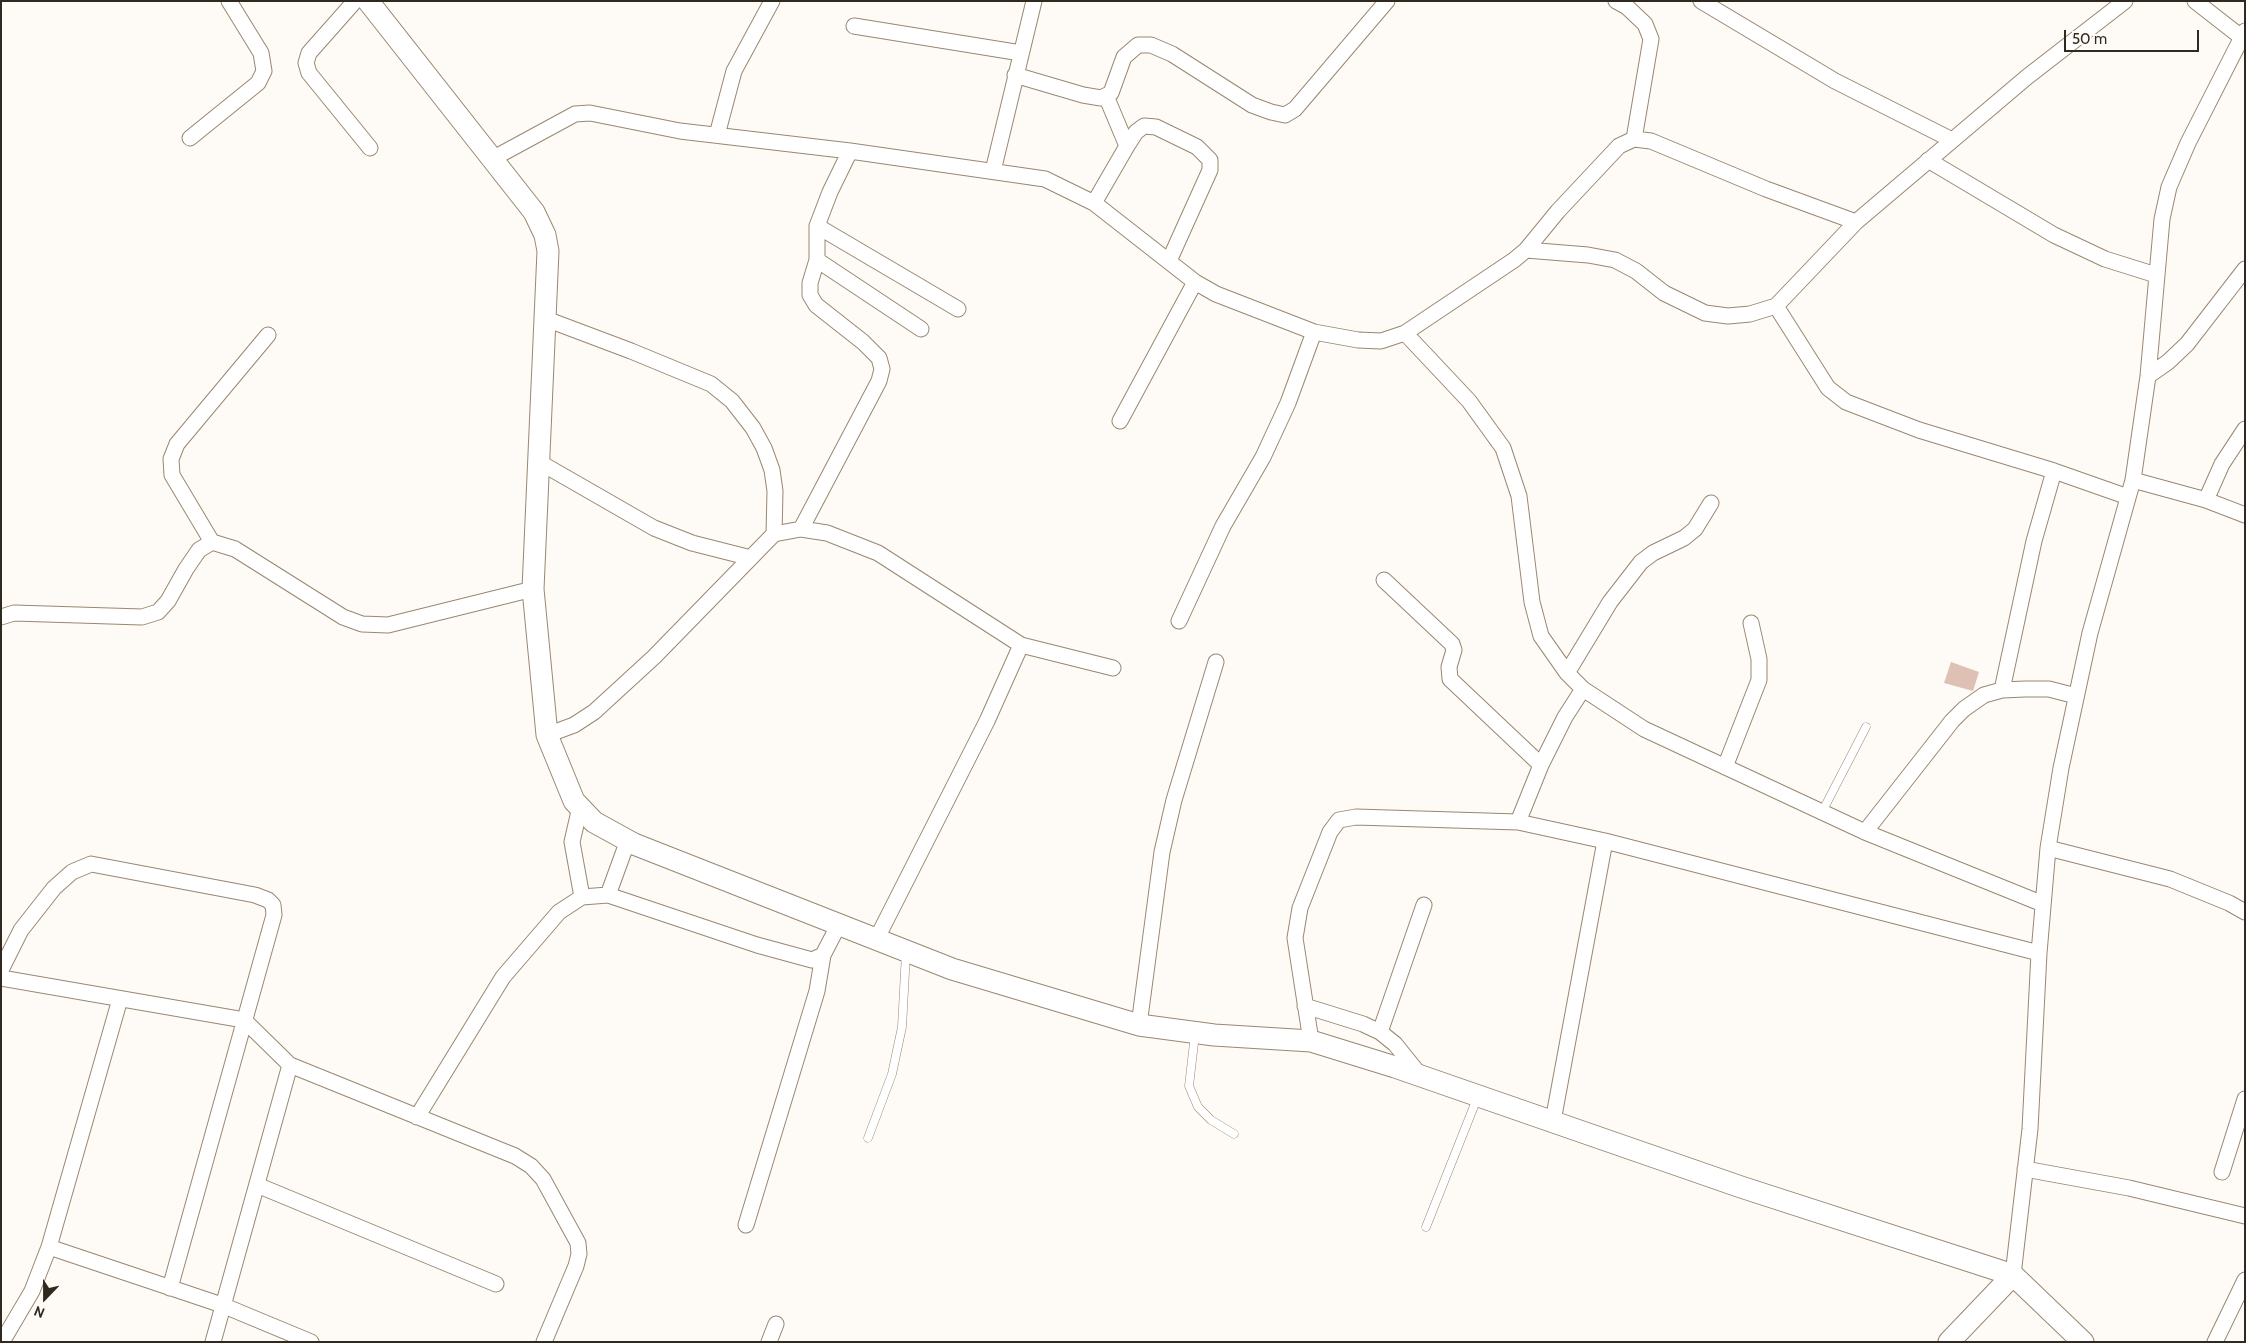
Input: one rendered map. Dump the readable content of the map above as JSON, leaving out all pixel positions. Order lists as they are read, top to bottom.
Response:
{
  "scale_bar": "50 m",
  "north": "bottom"
}
